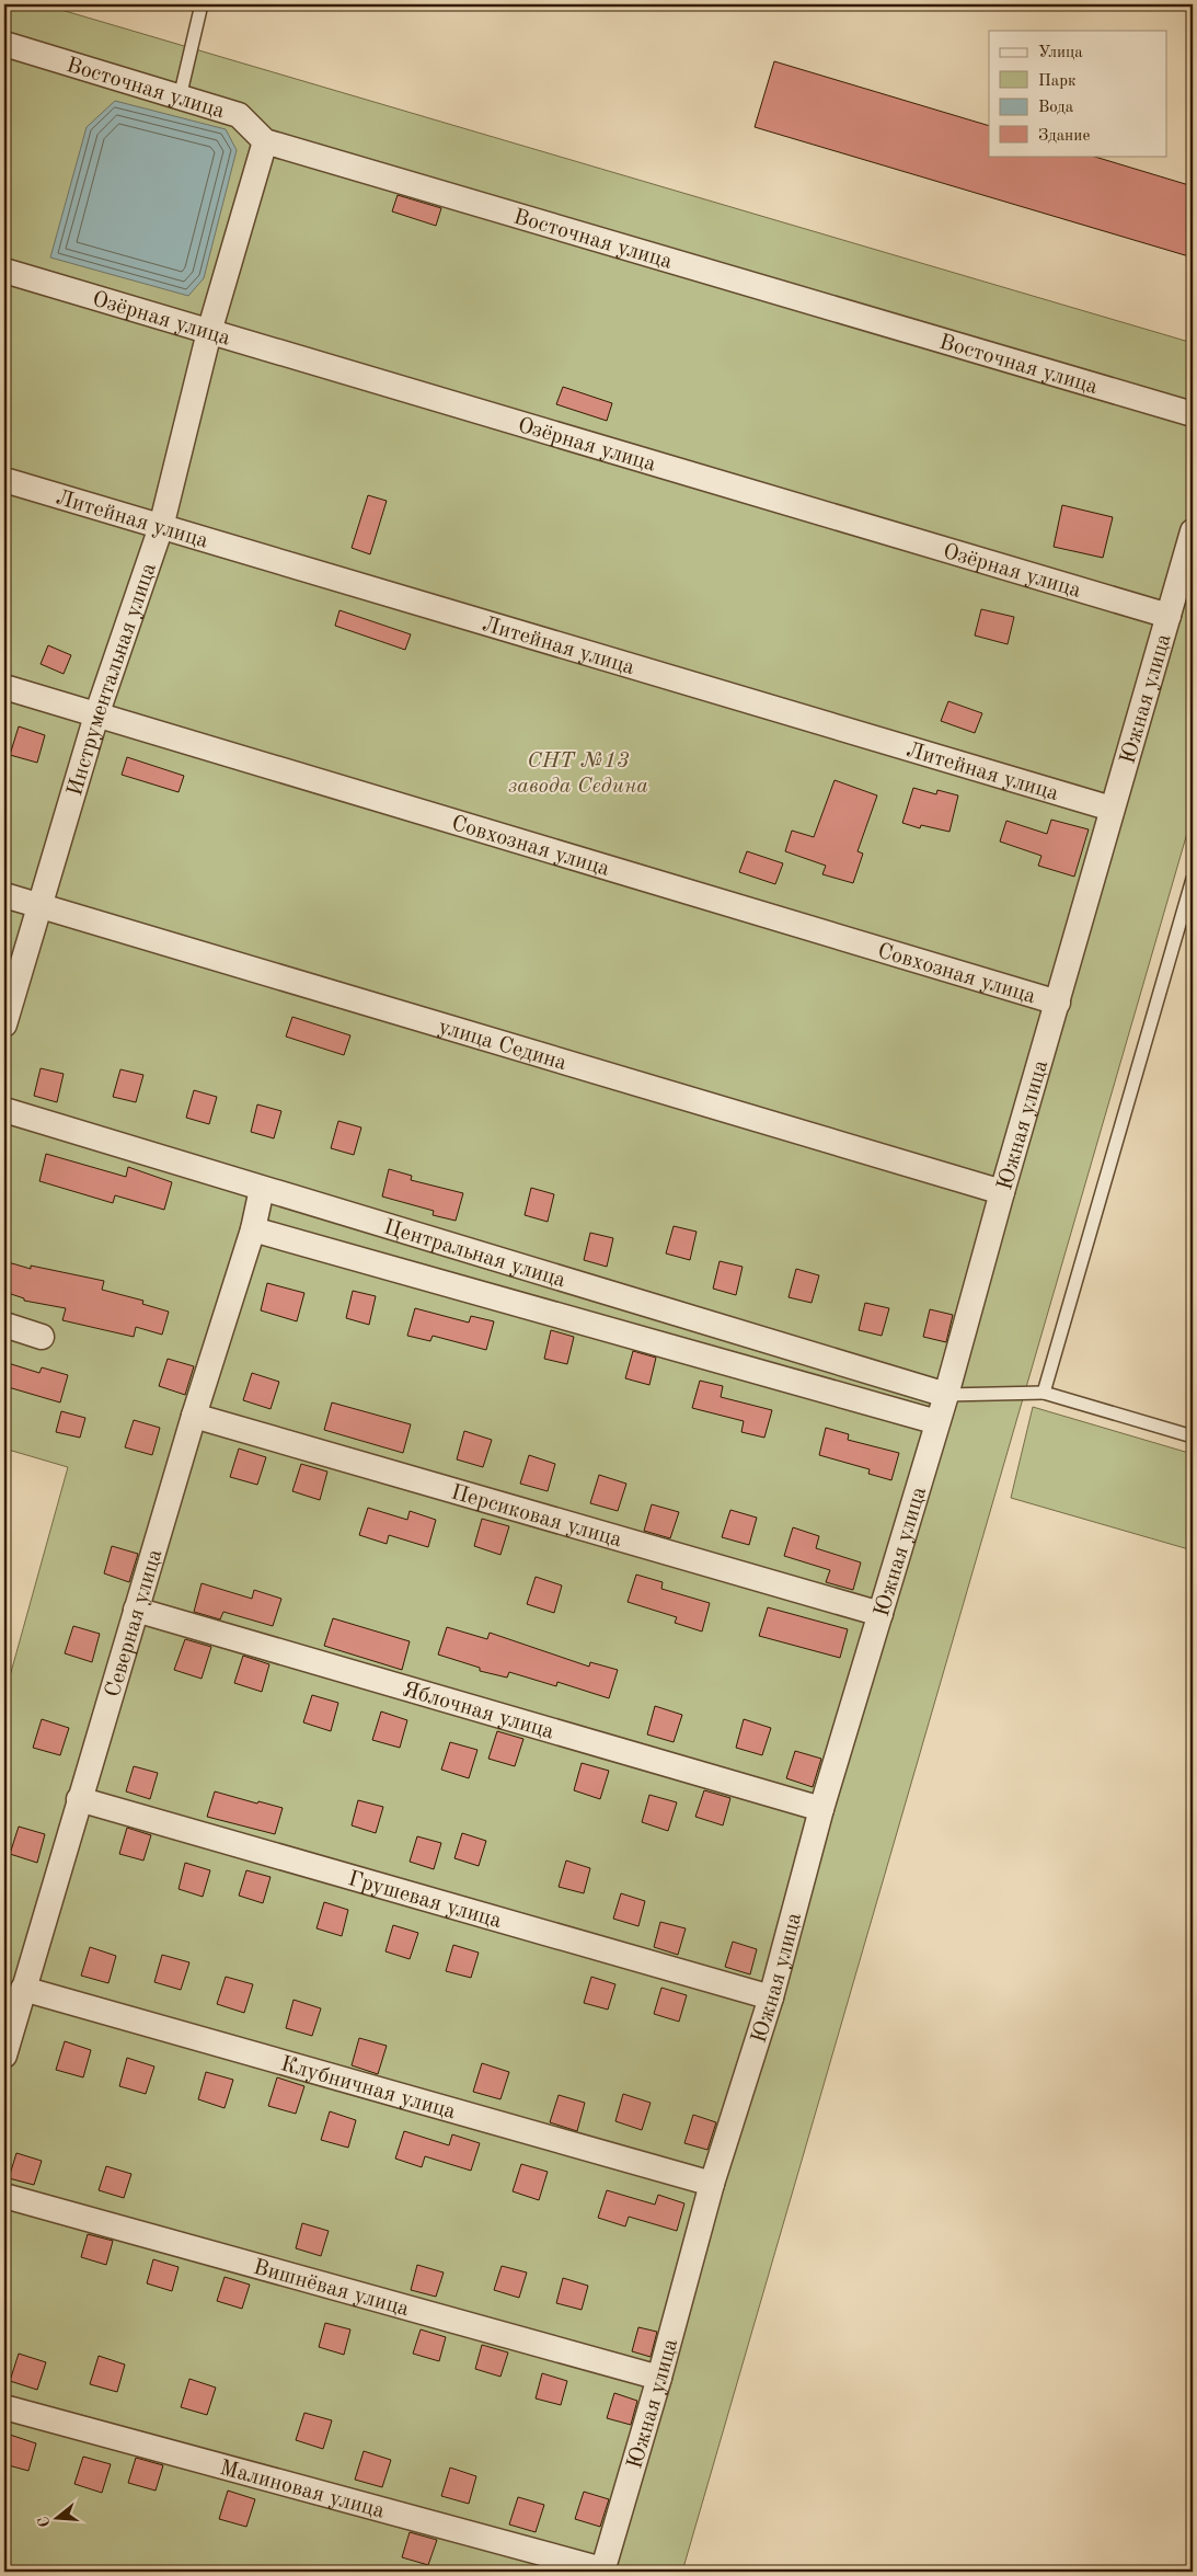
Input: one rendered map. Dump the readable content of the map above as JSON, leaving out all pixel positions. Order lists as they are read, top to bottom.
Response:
{
  "streets": {
    "street": [
      "Восточная улица",
      "Озёрная улица",
      "Литейная улица",
      "Инструментальная улица",
      "Южная улица",
      "Совхозная улица",
      "улица Седина",
      "Центральная улица",
      "Персиковая улица",
      "Северная улица",
      "Яблочная улица",
      "Грушевая улица",
      "Клубничная улица",
      "Вишнёвая улица",
      "Малиновая улица"
    ]
  },
  "crossings": [
    ["Восточная улица", "Инструментальная улица"],
    ["Озёрная улица", "Инструментальная улица"],
    ["Озёрная улица", "Южная улица"],
    ["Литейная улица", "Инструментальная улица"],
    ["Литейная улица", "Южная улица"],
    ["Инструментальная улица", "Совхозная улица"],
    ["Инструментальная улица", "улица Седина"],
    ["Южная улица", "Совхозная улица"],
    ["Южная улица", "улица Седина"],
    ["Южная улица", "Центральная улица"],
    ["Южная улица", "Персиковая улица"],
    ["Южная улица", "Яблочная улица"],
    ["Южная улица", "Грушевая улица"],
    ["Южная улица", "Клубничная улица"],
    ["Южная улица", "Вишнёвая улица"],
    ["Южная улица", "Малиновая улица"],
    ["Центральная улица", "Северная улица"],
    ["Персиковая улица", "Северная улица"],
    ["Северная улица", "Яблочная улица"],
    ["Северная улица", "Грушевая улица"],
    ["Северная улица", "Клубничная улица"]
  ],
  "parks": ["СНТ №13 завода Седина"],
  "legend": [
    "Улица",
    "Парк",
    "Вода",
    "Здание"
  ],
  "north": "left"
}
